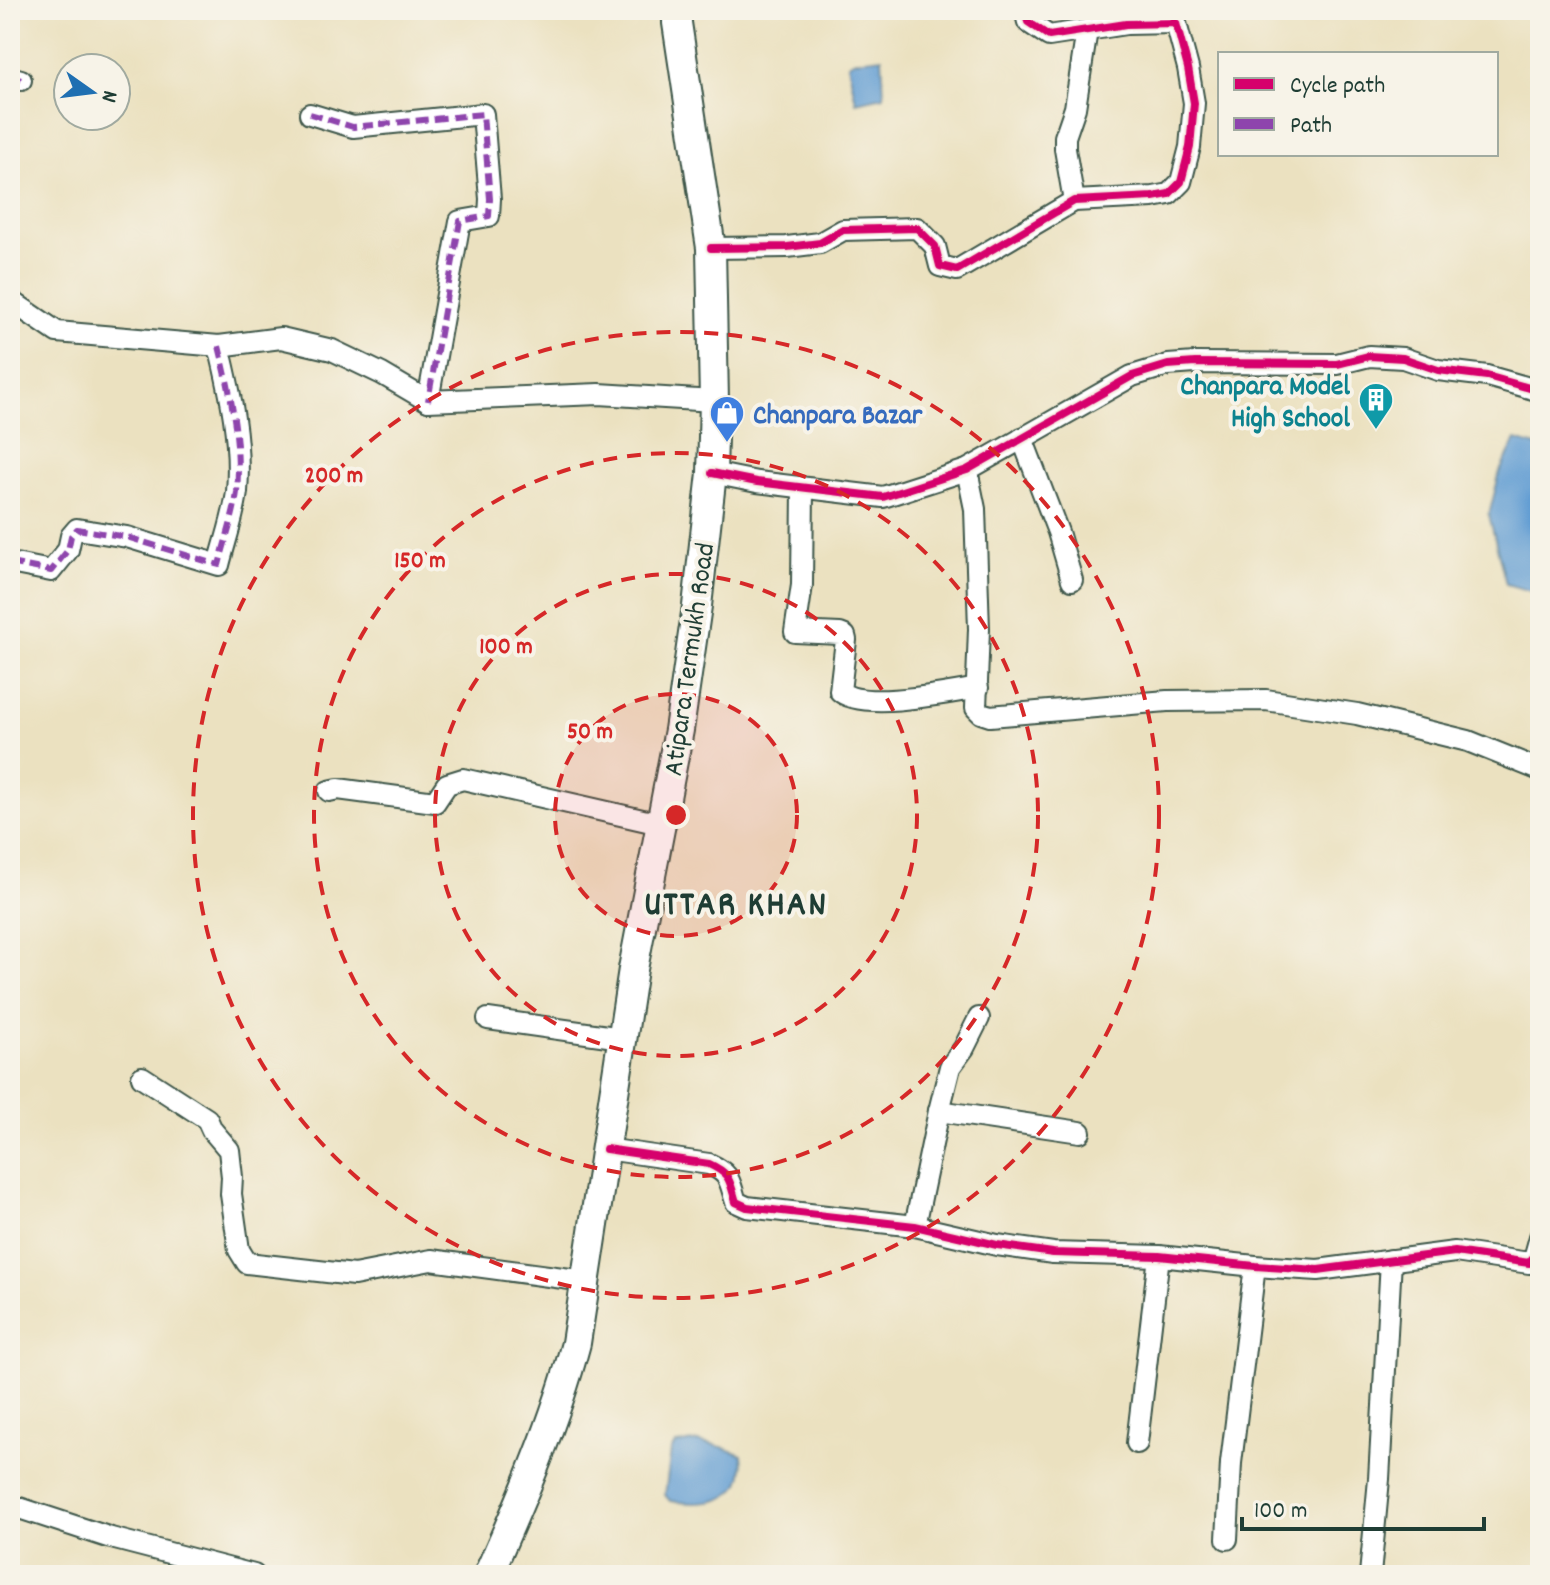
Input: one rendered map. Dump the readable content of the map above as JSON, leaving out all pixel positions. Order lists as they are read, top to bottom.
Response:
{
  "streets": {
    "main road": ["Atipara Termukh Road"]
  },
  "districts": ["UTTAR KHAN"],
  "places": {
    "building": ["Chanpara Model High School"],
    "shop": ["Chanpara Bazar"]
  },
  "legend": ["Cycle path", "Path"],
  "scale_bar": "100 m",
  "north": "right",
  "rings": [
    "200 m",
    "150 m",
    "100 m",
    "50 m"
  ]
}
